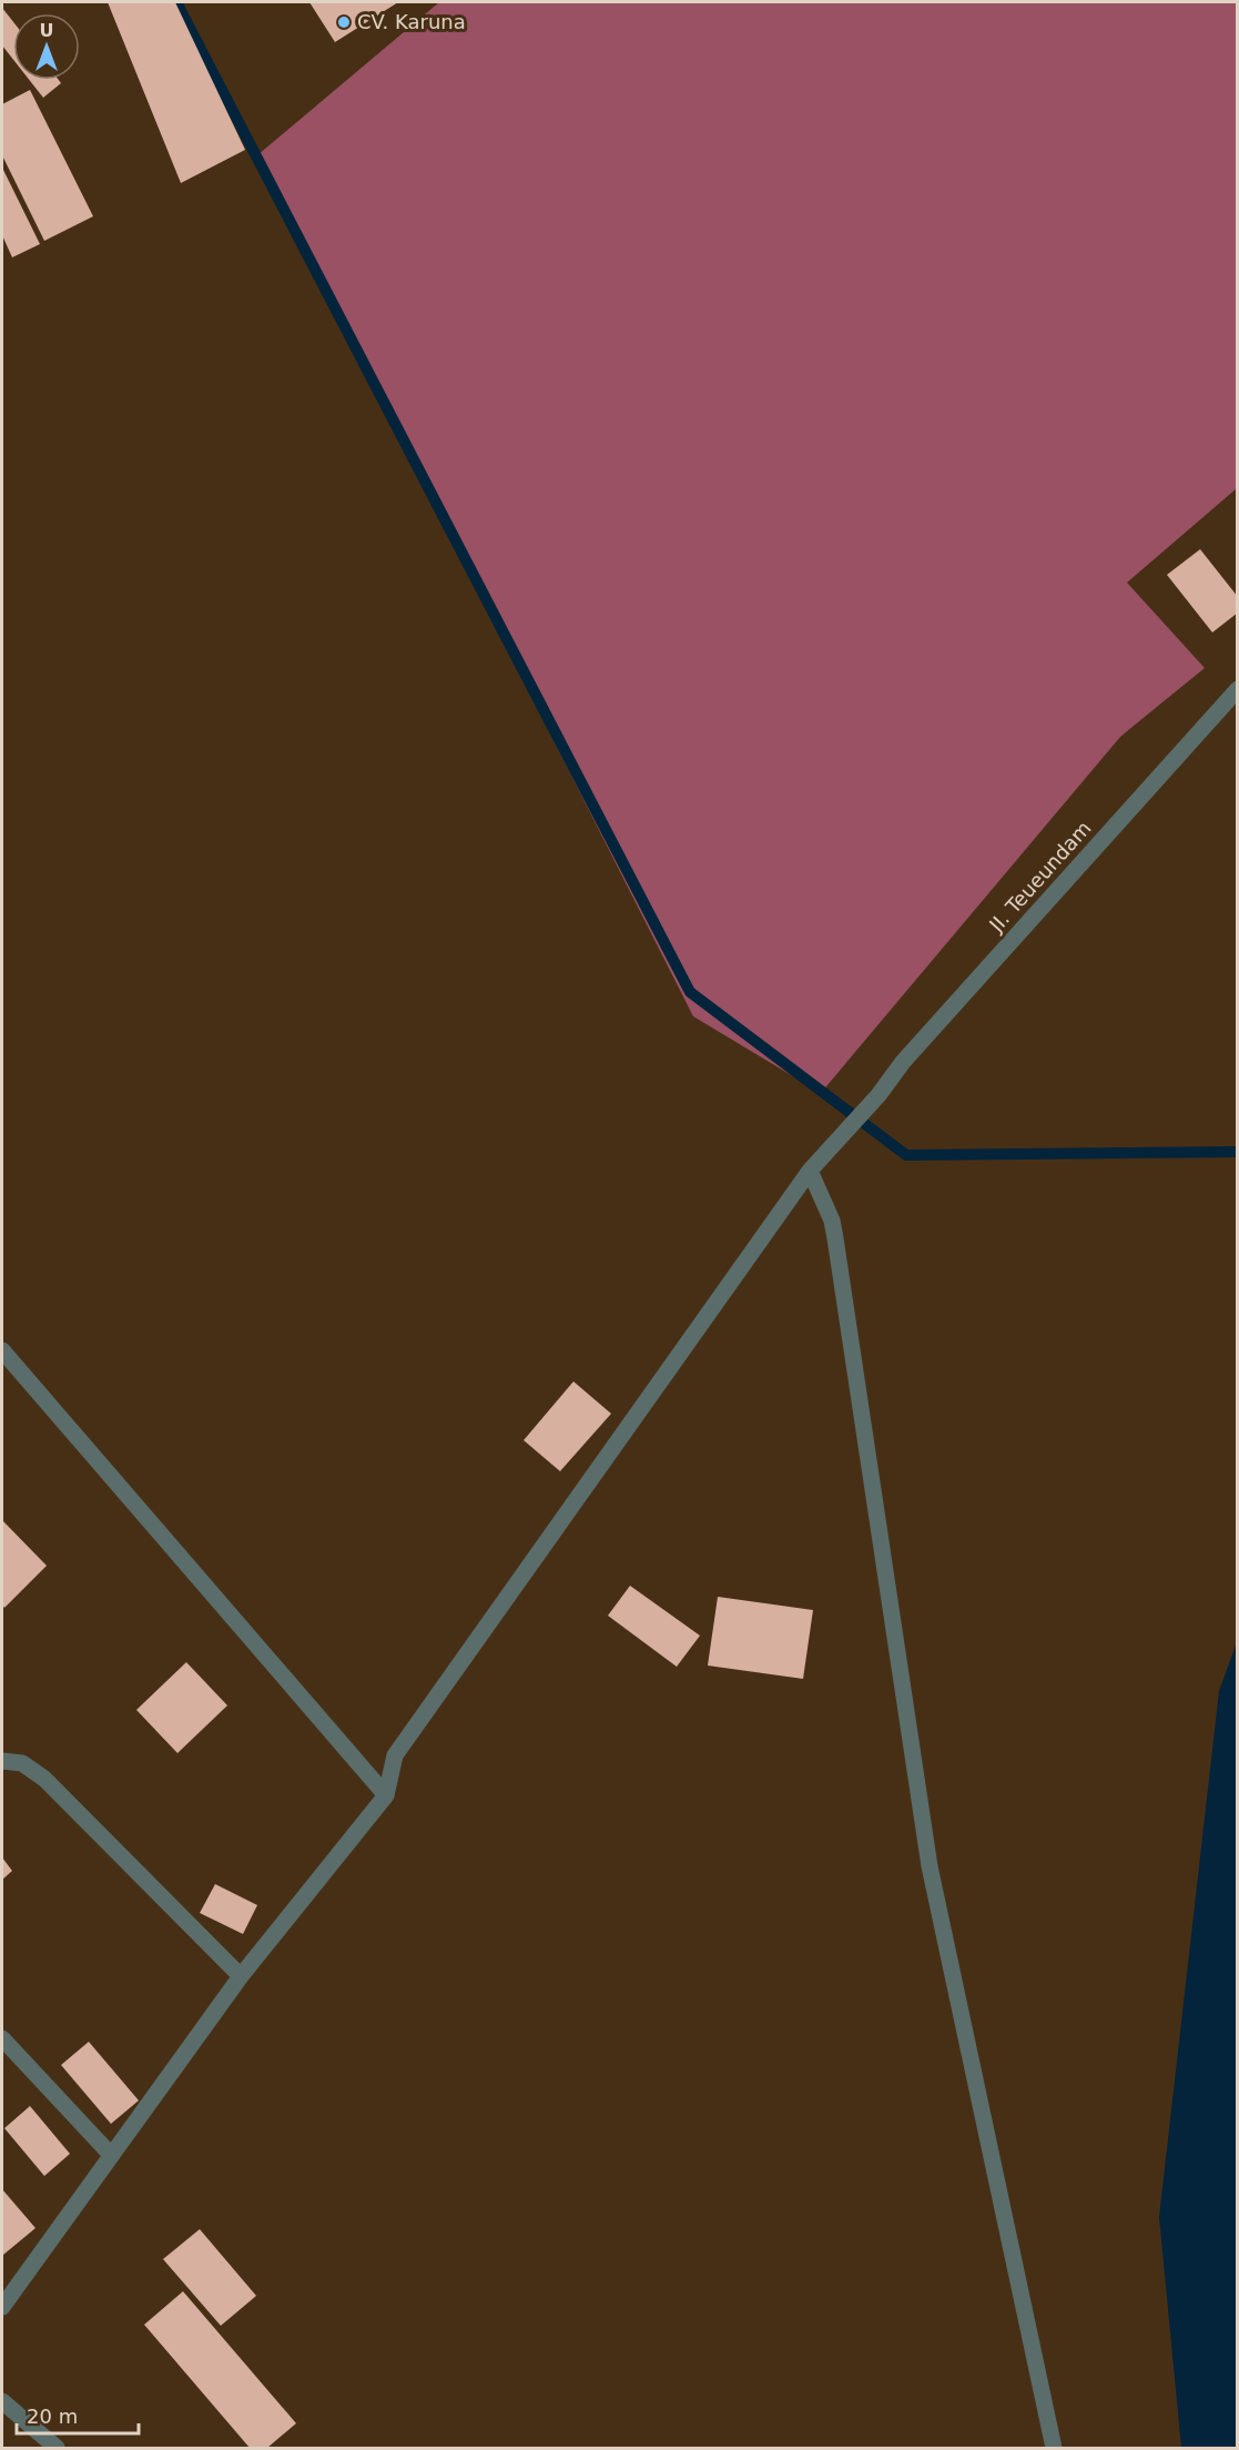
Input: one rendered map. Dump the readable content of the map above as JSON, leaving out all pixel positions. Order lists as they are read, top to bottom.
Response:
{
  "streets": {
    "street": ["JI. Teueundam"]
  },
  "places": ["CV. Karuna"],
  "scale_bar": "20 m",
  "north": "top"
}
